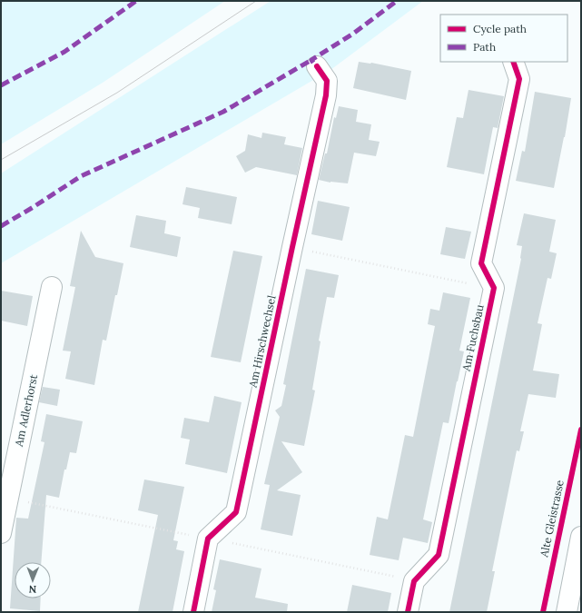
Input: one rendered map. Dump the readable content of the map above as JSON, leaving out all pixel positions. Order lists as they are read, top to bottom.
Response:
{
  "streets": {
    "street": ["Am Fuchsbau", "Am Hirschwechsel", "Am Adlerhorst"],
    "cycle path": ["Alte Gleistrasse"]
  },
  "legend": ["Cycle path", "Path"],
  "north": "bottom"
}
